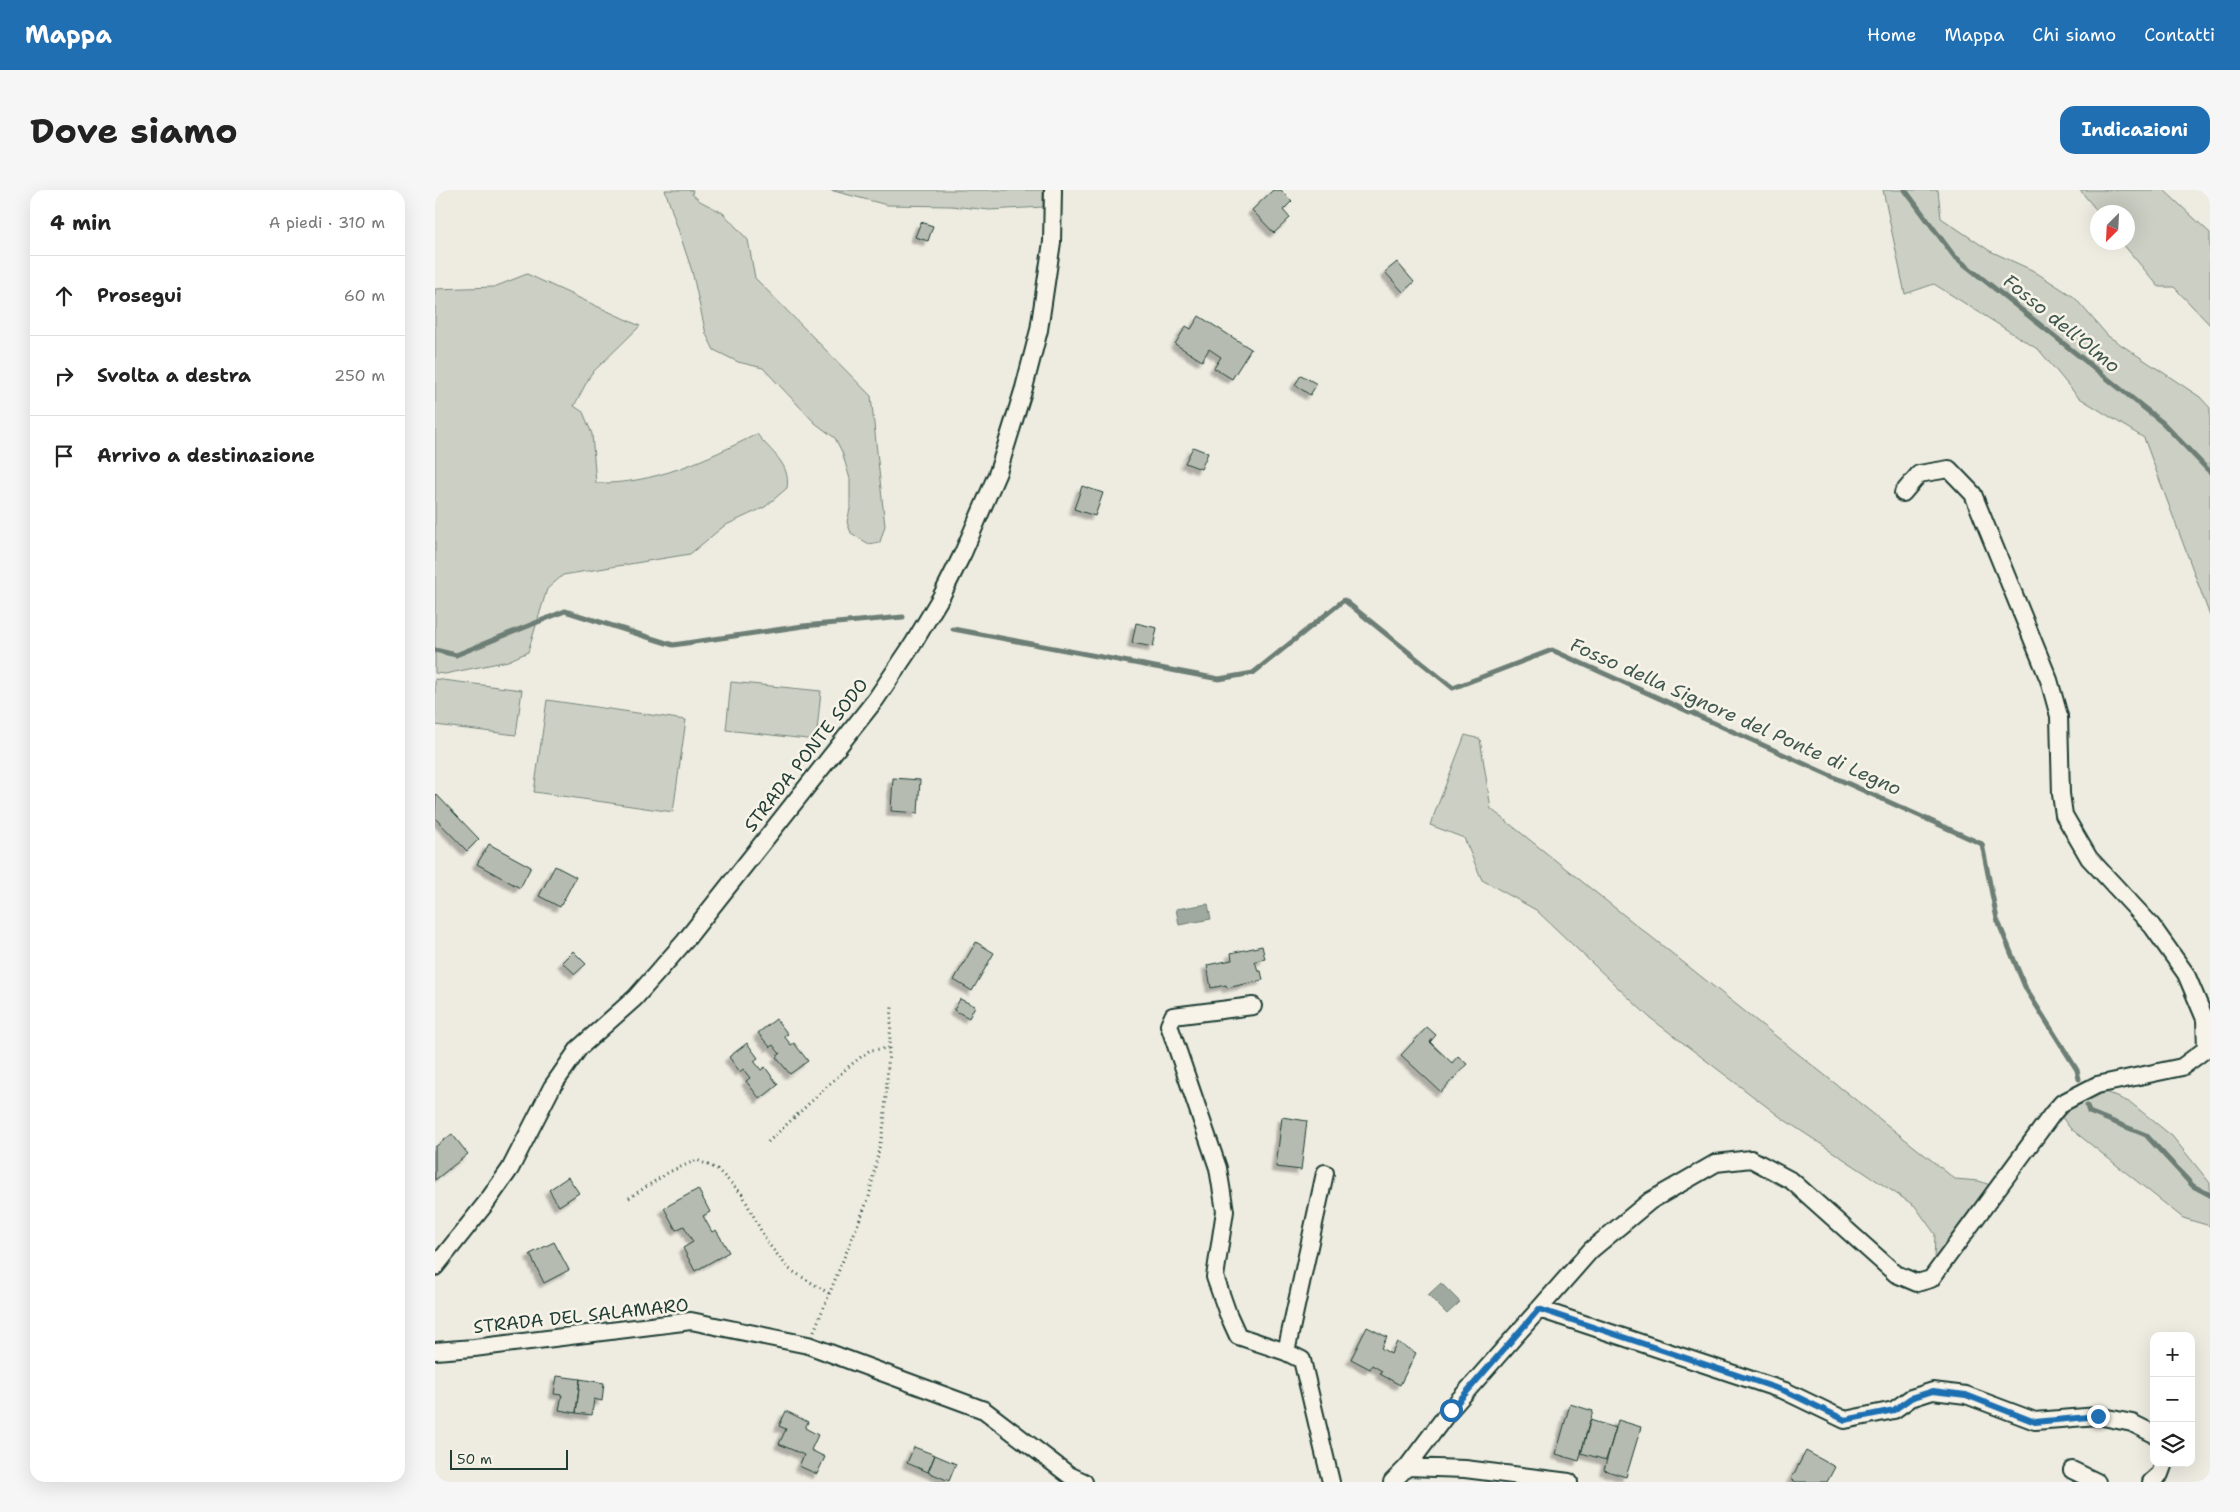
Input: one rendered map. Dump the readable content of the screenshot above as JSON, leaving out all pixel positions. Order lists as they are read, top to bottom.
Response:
{
  "streets": {
    "street": ["STRADA PONTE SODO", "STRADA DEL SALAMARO"]
  },
  "water": ["Fosso dell'Olmo", "Fosso della Signore del Ponte di Legno"],
  "scale_bar": "50 m",
  "north": "bottom left",
  "page": {
    "header": "Mappa",
    "nav": [
      "Home",
      "Mappa",
      "Chi siamo",
      "Contatti"
    ],
    "buttons": "Indicazioni",
    "title": "Dove siamo",
    "heading": ["4 min", "A piedi · 310 m"],
    "list": [
      ["Prosegui", "60 m"],
      ["Svolta a destra", "250 m"],
      "Arrivo a destinazione"
    ],
    "map_buttons": ["+", "−"],
    "scale": "50 m"
  }
}
